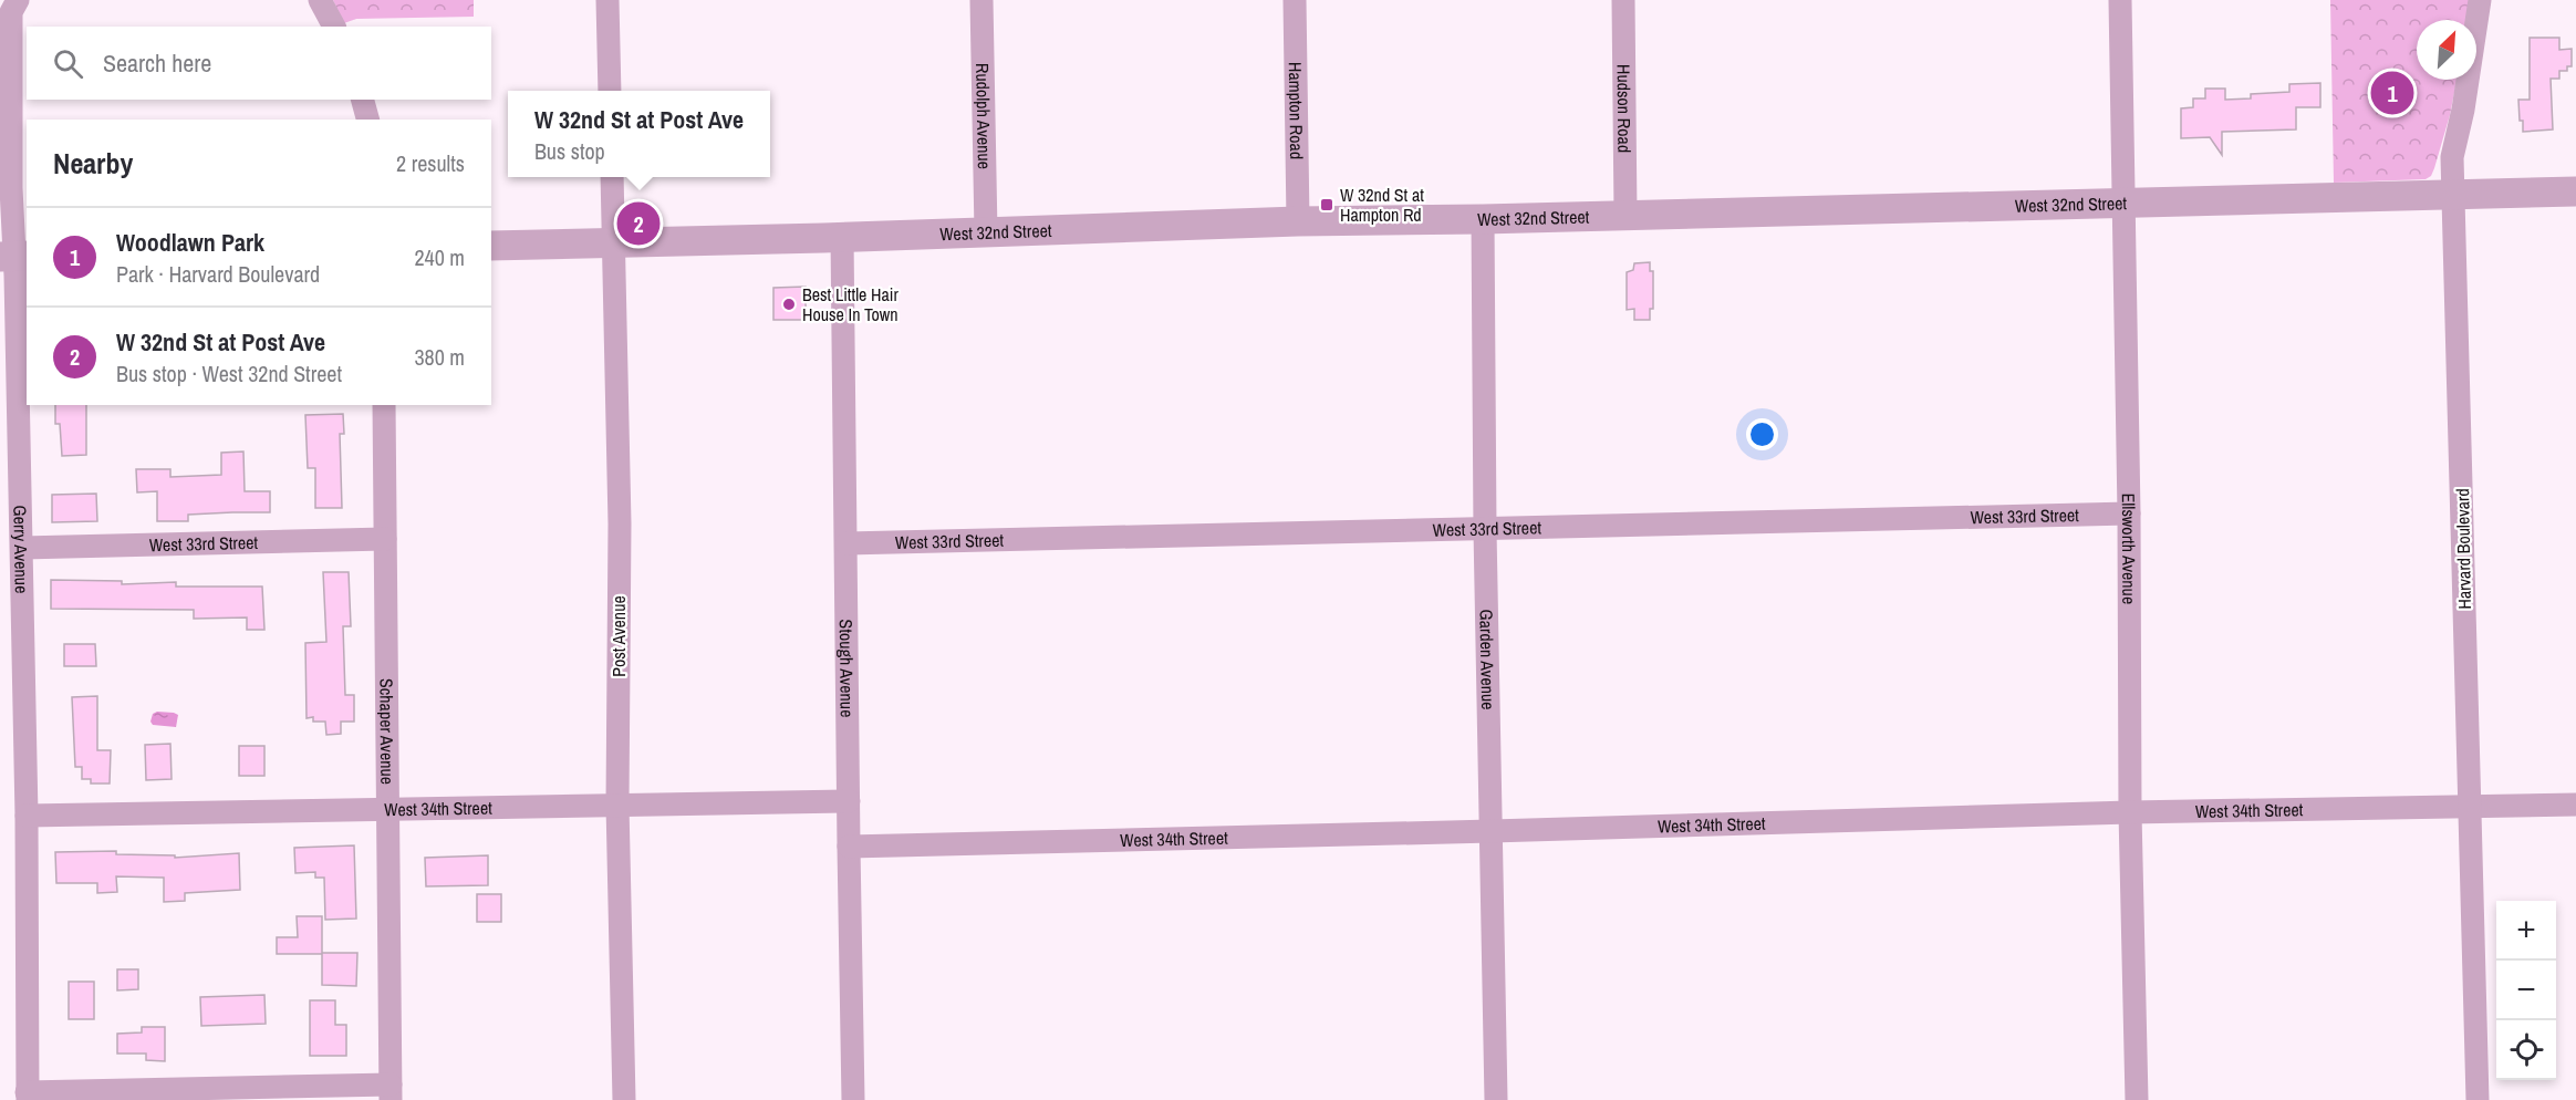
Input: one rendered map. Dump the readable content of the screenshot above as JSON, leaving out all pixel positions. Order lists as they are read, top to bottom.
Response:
{
  "streets": {
    "street": [
      "Hudson Road",
      "Hampton Road",
      "Rudolph Avenue",
      "West 32nd Street",
      "West 33rd Street",
      "Gerry Avenue",
      "Harvard Boulevard",
      "Ellsworth Avenue",
      "Post Avenue",
      "Garden Avenue",
      "Stough Avenue",
      "Schaper Avenue",
      "West 34th Street"
    ]
  },
  "crossings": [
    ["Hudson Road", "West 32nd Street"],
    ["Hampton Road", "West 32nd Street"],
    ["Rudolph Avenue", "West 32nd Street"],
    ["West 32nd Street", "Harvard Boulevard"],
    ["West 32nd Street", "Ellsworth Avenue"],
    ["West 32nd Street", "Post Avenue"],
    ["West 32nd Street", "Garden Avenue"],
    ["West 32nd Street", "Stough Avenue"],
    ["West 33rd Street", "Gerry Avenue"],
    ["West 33rd Street", "Ellsworth Avenue"],
    ["West 33rd Street", "Garden Avenue"],
    ["West 33rd Street", "Stough Avenue"],
    ["West 33rd Street", "Schaper Avenue"],
    ["Gerry Avenue", "West 34th Street"],
    ["Harvard Boulevard", "West 34th Street"],
    ["Ellsworth Avenue", "West 34th Street"],
    ["Post Avenue", "West 34th Street"],
    ["Garden Avenue", "West 34th Street"],
    ["Stough Avenue", "West 34th Street"],
    ["Schaper Avenue", "West 34th Street"]
  ],
  "places": {
    "transit": ["W 32nd St at Hampton Rd"],
    "other": ["Best Little Hair House In Town"]
  },
  "north": "top right",
  "page": {
    "search": "Search here",
    "pins": ["1", "2"],
    "popup": ["W 32nd St at Post Ave", "Bus stop"],
    "heading": ["Nearby", "2 results"],
    "list": [
      {
        "mark": "1",
        "name": "Woodlawn Park",
        "note": "Park · Harvard Boulevard",
        "value": "240 m"
      },
      {
        "mark": "2",
        "name": "W 32nd St at Post Ave",
        "note": "Bus stop · West 32nd Street",
        "value": "380 m"
      }
    ],
    "map_buttons": ["+", "−"]
  }
}
